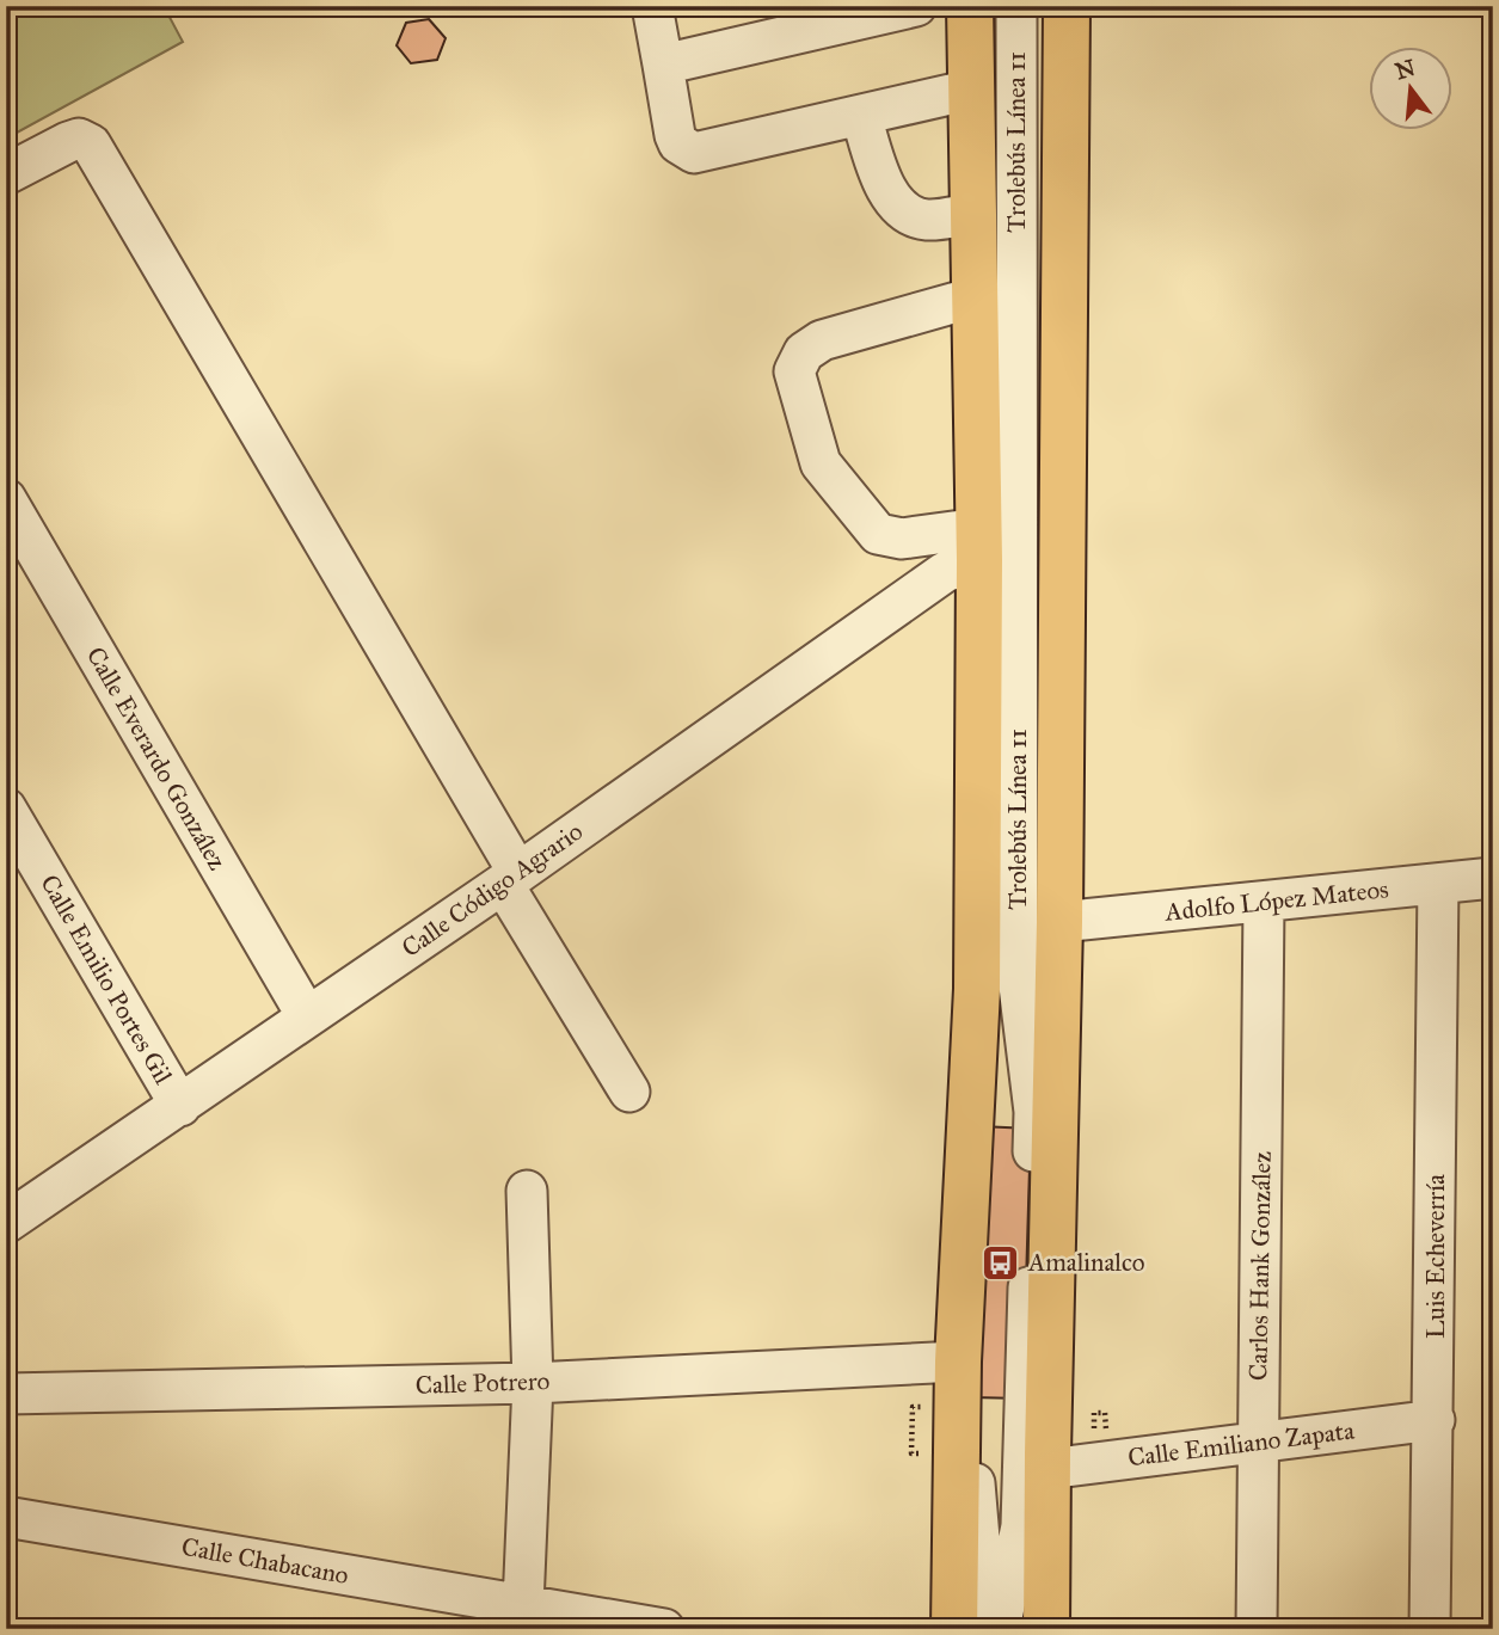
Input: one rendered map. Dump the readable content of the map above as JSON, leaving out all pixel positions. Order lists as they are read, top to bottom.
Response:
{
  "streets": {
    "street": [
      "Trolebús Línea 11",
      "Calle Everardo González",
      "Calle Código Agrario",
      "Adolfo López Mateos",
      "Calle Emilio Portes Gil",
      "Luis Echeverría",
      "Carlos Hank González",
      "Calle Potrero",
      "Calle Emiliano Zapata",
      "Calle Chabacano"
    ]
  },
  "crossings": [
    ["Calle Everardo González", "Calle Código Agrario"],
    ["Calle Código Agrario", "Calle Emilio Portes Gil"],
    ["Adolfo López Mateos", "Luis Echeverría"],
    ["Adolfo López Mateos", "Carlos Hank González"],
    ["Luis Echeverría", "Calle Emiliano Zapata"],
    ["Carlos Hank González", "Calle Emiliano Zapata"]
  ],
  "places": {
    "bus stop": ["Amalinalco"]
  },
  "north": "top"
}
